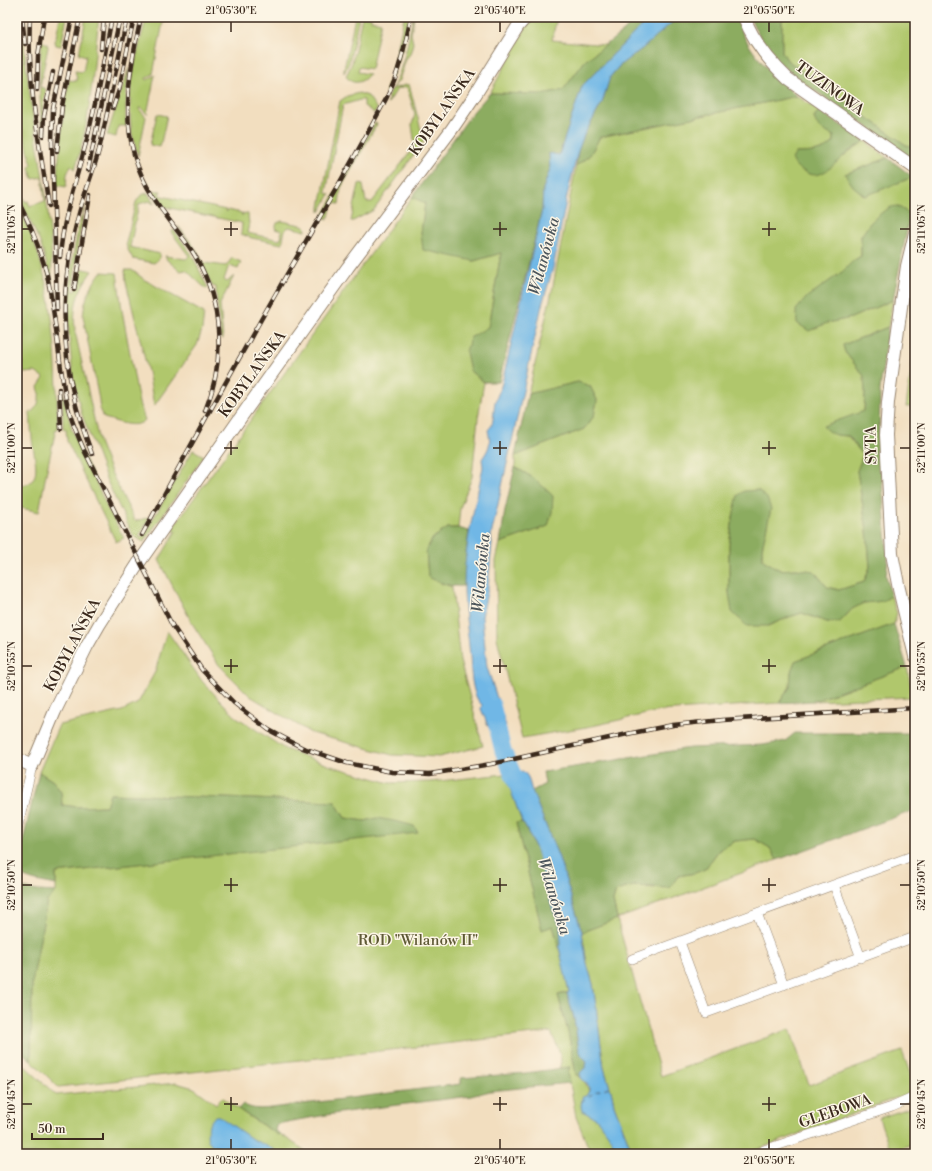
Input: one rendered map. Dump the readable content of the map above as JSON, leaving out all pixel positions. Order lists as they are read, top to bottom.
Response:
{
  "streets": {
    "street": [
      "TUZINOWA",
      "KOBYLAŃSKA",
      "SYTA",
      "GLEBOWA"
    ]
  },
  "water": ["Wilanówka"],
  "parks": ["ROD \"Wilanów II\""],
  "scale_bar": "50 m",
  "coordinates": [
    "21°05'30\"E",
    "21°05'40\"E",
    "21°05'50\"E",
    "52°11'05\"N",
    "52°11'00\"N",
    "52°10'55\"N",
    "52°10'50\"N",
    "52°10'45\"N"
  ]
}
